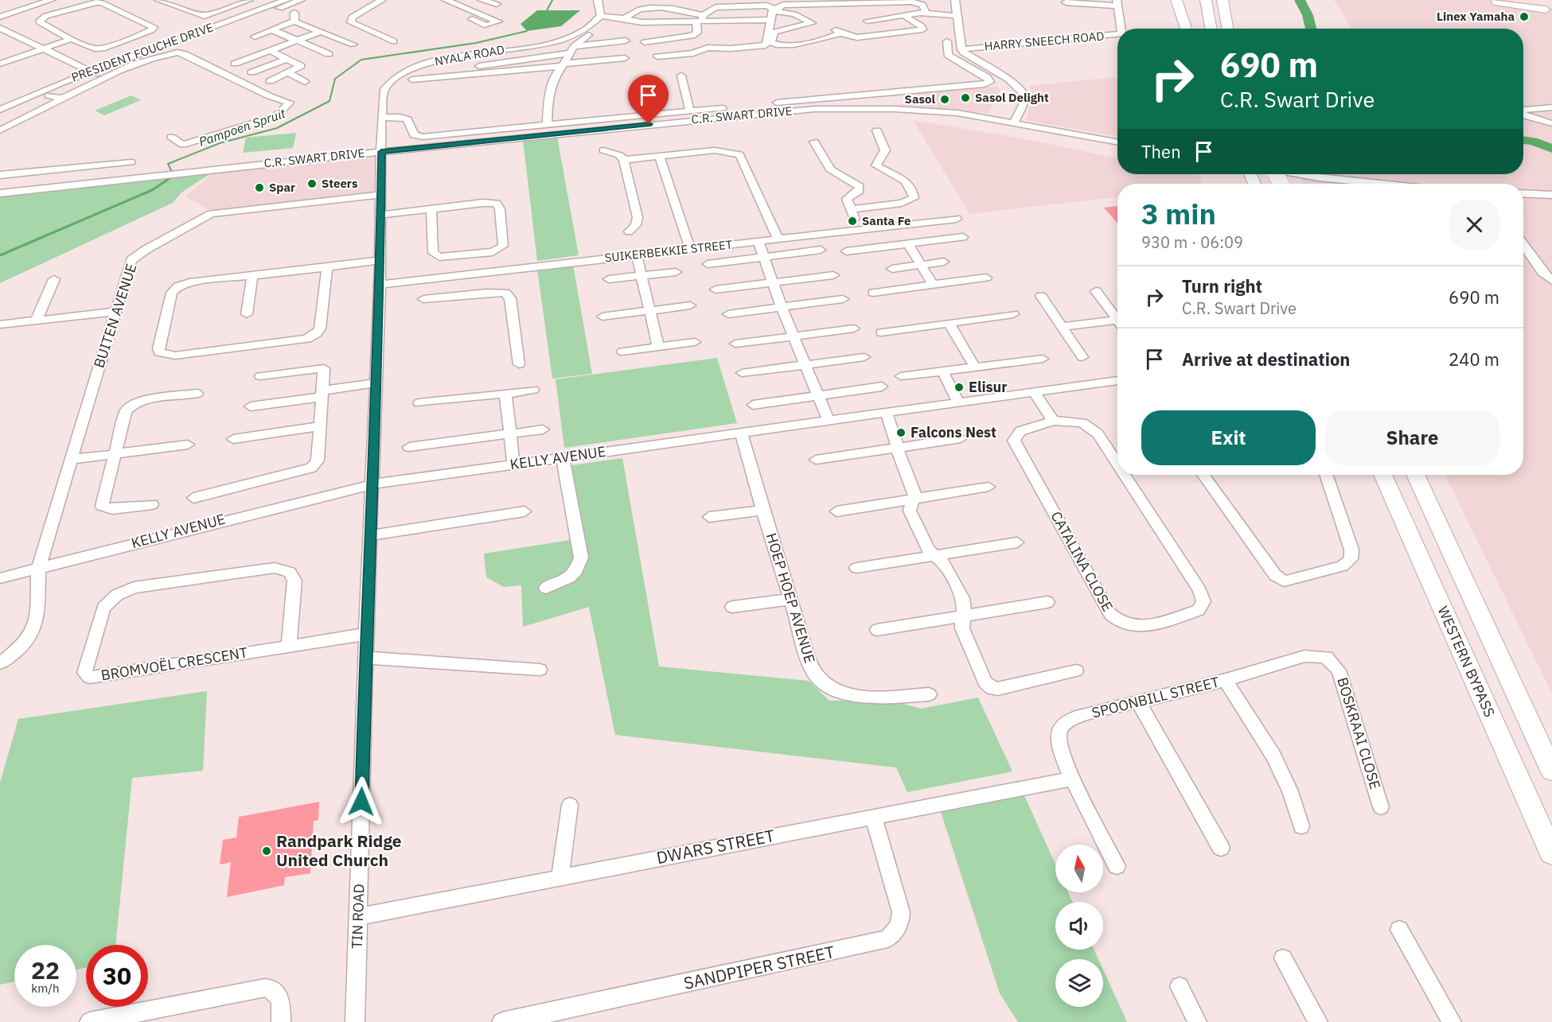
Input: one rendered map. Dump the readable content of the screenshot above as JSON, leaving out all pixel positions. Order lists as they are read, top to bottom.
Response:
{
  "streets": {
    "highway": ["WESTERN BYPASS"],
    "street": [
      "HARRY SNEECH ROAD",
      "PRESIDENT FOUCHE DRIVE",
      "NYALA ROAD",
      "C.R. SWART DRIVE",
      "SUIKERBEKKIE STREET",
      "BUITEN AVENUE",
      "KELLY AVENUE",
      "CATALINA CLOSE",
      "HOEP HOEP AVENUE",
      "BROMVOËL CRESCENT",
      "SPOONBILL STREET",
      "BOSKRAAI CLOSE",
      "DWARS STREET",
      "TIN ROAD",
      "SANDPIPER STREET"
    ]
  },
  "crossings": [
    ["NYALA ROAD", "C.R. SWART DRIVE"],
    ["NYALA ROAD", "TIN ROAD"],
    ["C.R. SWART DRIVE", "TIN ROAD"],
    ["SUIKERBEKKIE STREET", "TIN ROAD"],
    ["BUITEN AVENUE", "KELLY AVENUE"],
    ["BUITEN AVENUE", "TIN ROAD"],
    ["KELLY AVENUE", "HOEP HOEP AVENUE"],
    ["KELLY AVENUE", "TIN ROAD"],
    ["BROMVOËL CRESCENT", "TIN ROAD"],
    ["SPOONBILL STREET", "BOSKRAAI CLOSE"],
    ["SPOONBILL STREET", "DWARS STREET"],
    ["DWARS STREET", "TIN ROAD"],
    ["DWARS STREET", "SANDPIPER STREET"]
  ],
  "water": ["Pampoen Spruit"],
  "places": [
    "Linex Yamaha",
    "Sasol Delight",
    "Sasol",
    "Steers",
    "Spar",
    "Santa Fe",
    "Elisur",
    "Falcons Nest",
    "Randpark Ridge United Church"
  ],
  "north": "top",
  "page": {
    "turn": ["690 m", "C.R. Swart Drive"],
    "then": "Then",
    "heading": ["3 min", "930 m · 06:09"],
    "list": [
      {
        "name": "Turn right",
        "note": "C.R. Swart Drive",
        "value": "690 m"
      },
      {
        "name": "Arrive at destination",
        "value": "240 m"
      }
    ],
    "buttons": ["Exit", "Share"],
    "speed": "22 km/h",
    "limit": "30"
  }
}
